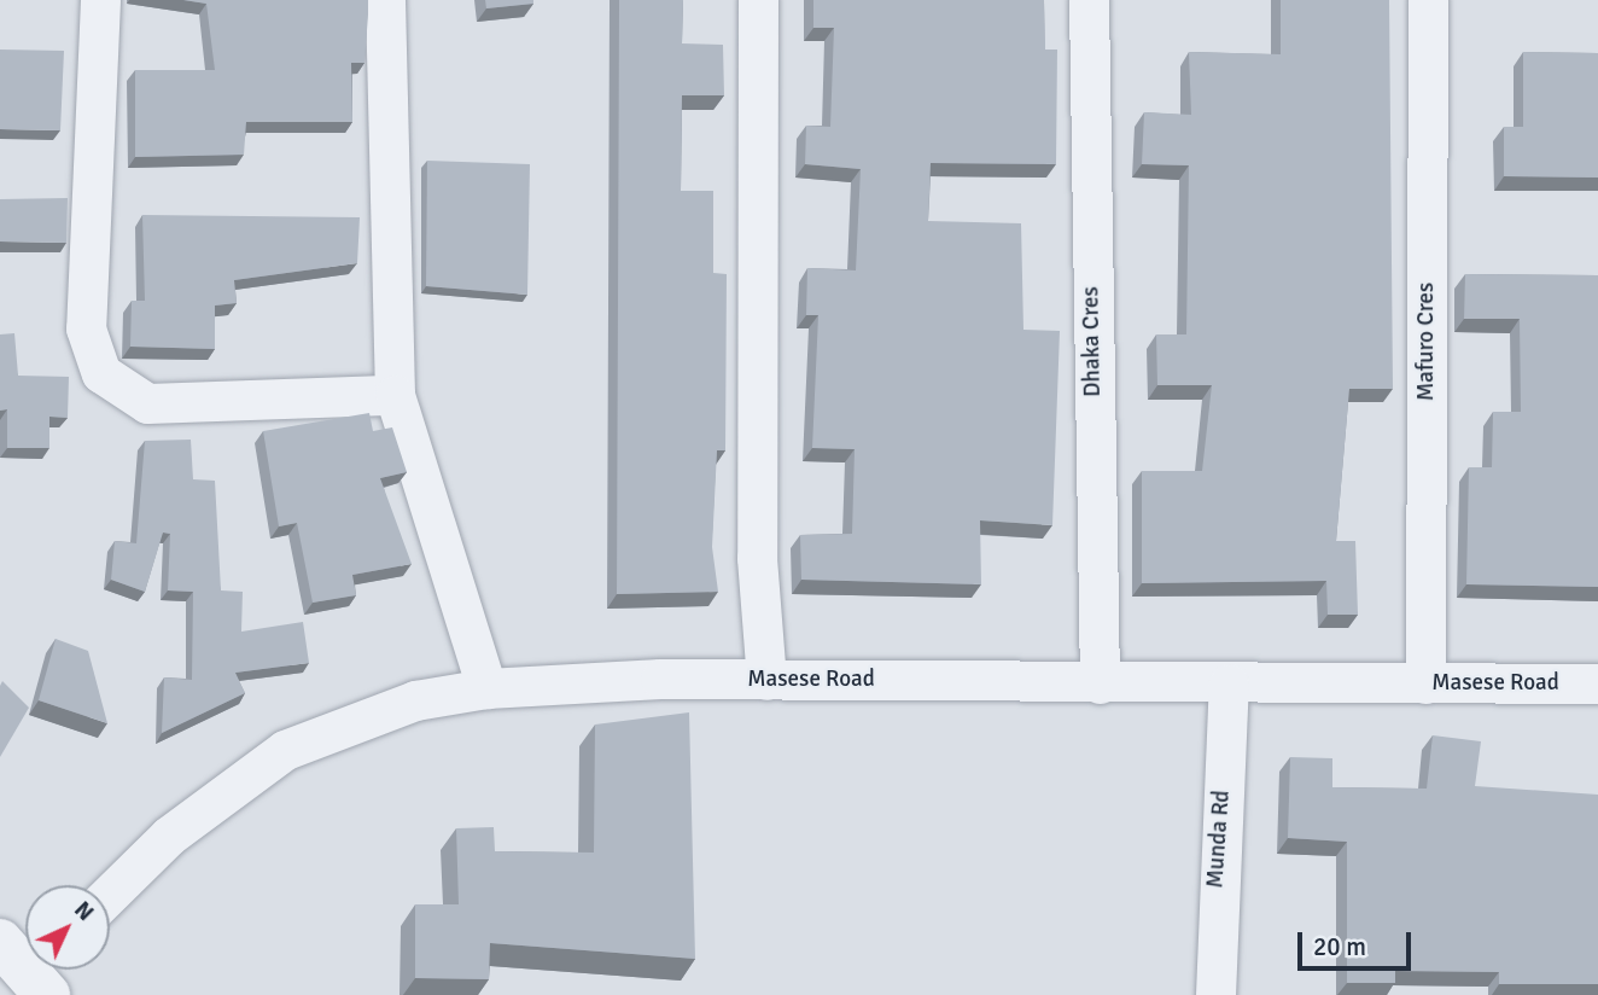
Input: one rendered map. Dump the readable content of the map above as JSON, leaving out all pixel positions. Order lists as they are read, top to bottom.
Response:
{
  "streets": {
    "street": [
      "Dhaka Cres",
      "Mafuro Cres",
      "Masese Road",
      "Munda Rd"
    ]
  },
  "crossings": [
    ["Dhaka Cres", "Masese Road"],
    ["Mafuro Cres", "Masese Road"],
    ["Masese Road", "Munda Rd"]
  ],
  "scale_bar": "20 m",
  "north": "top right"
}
